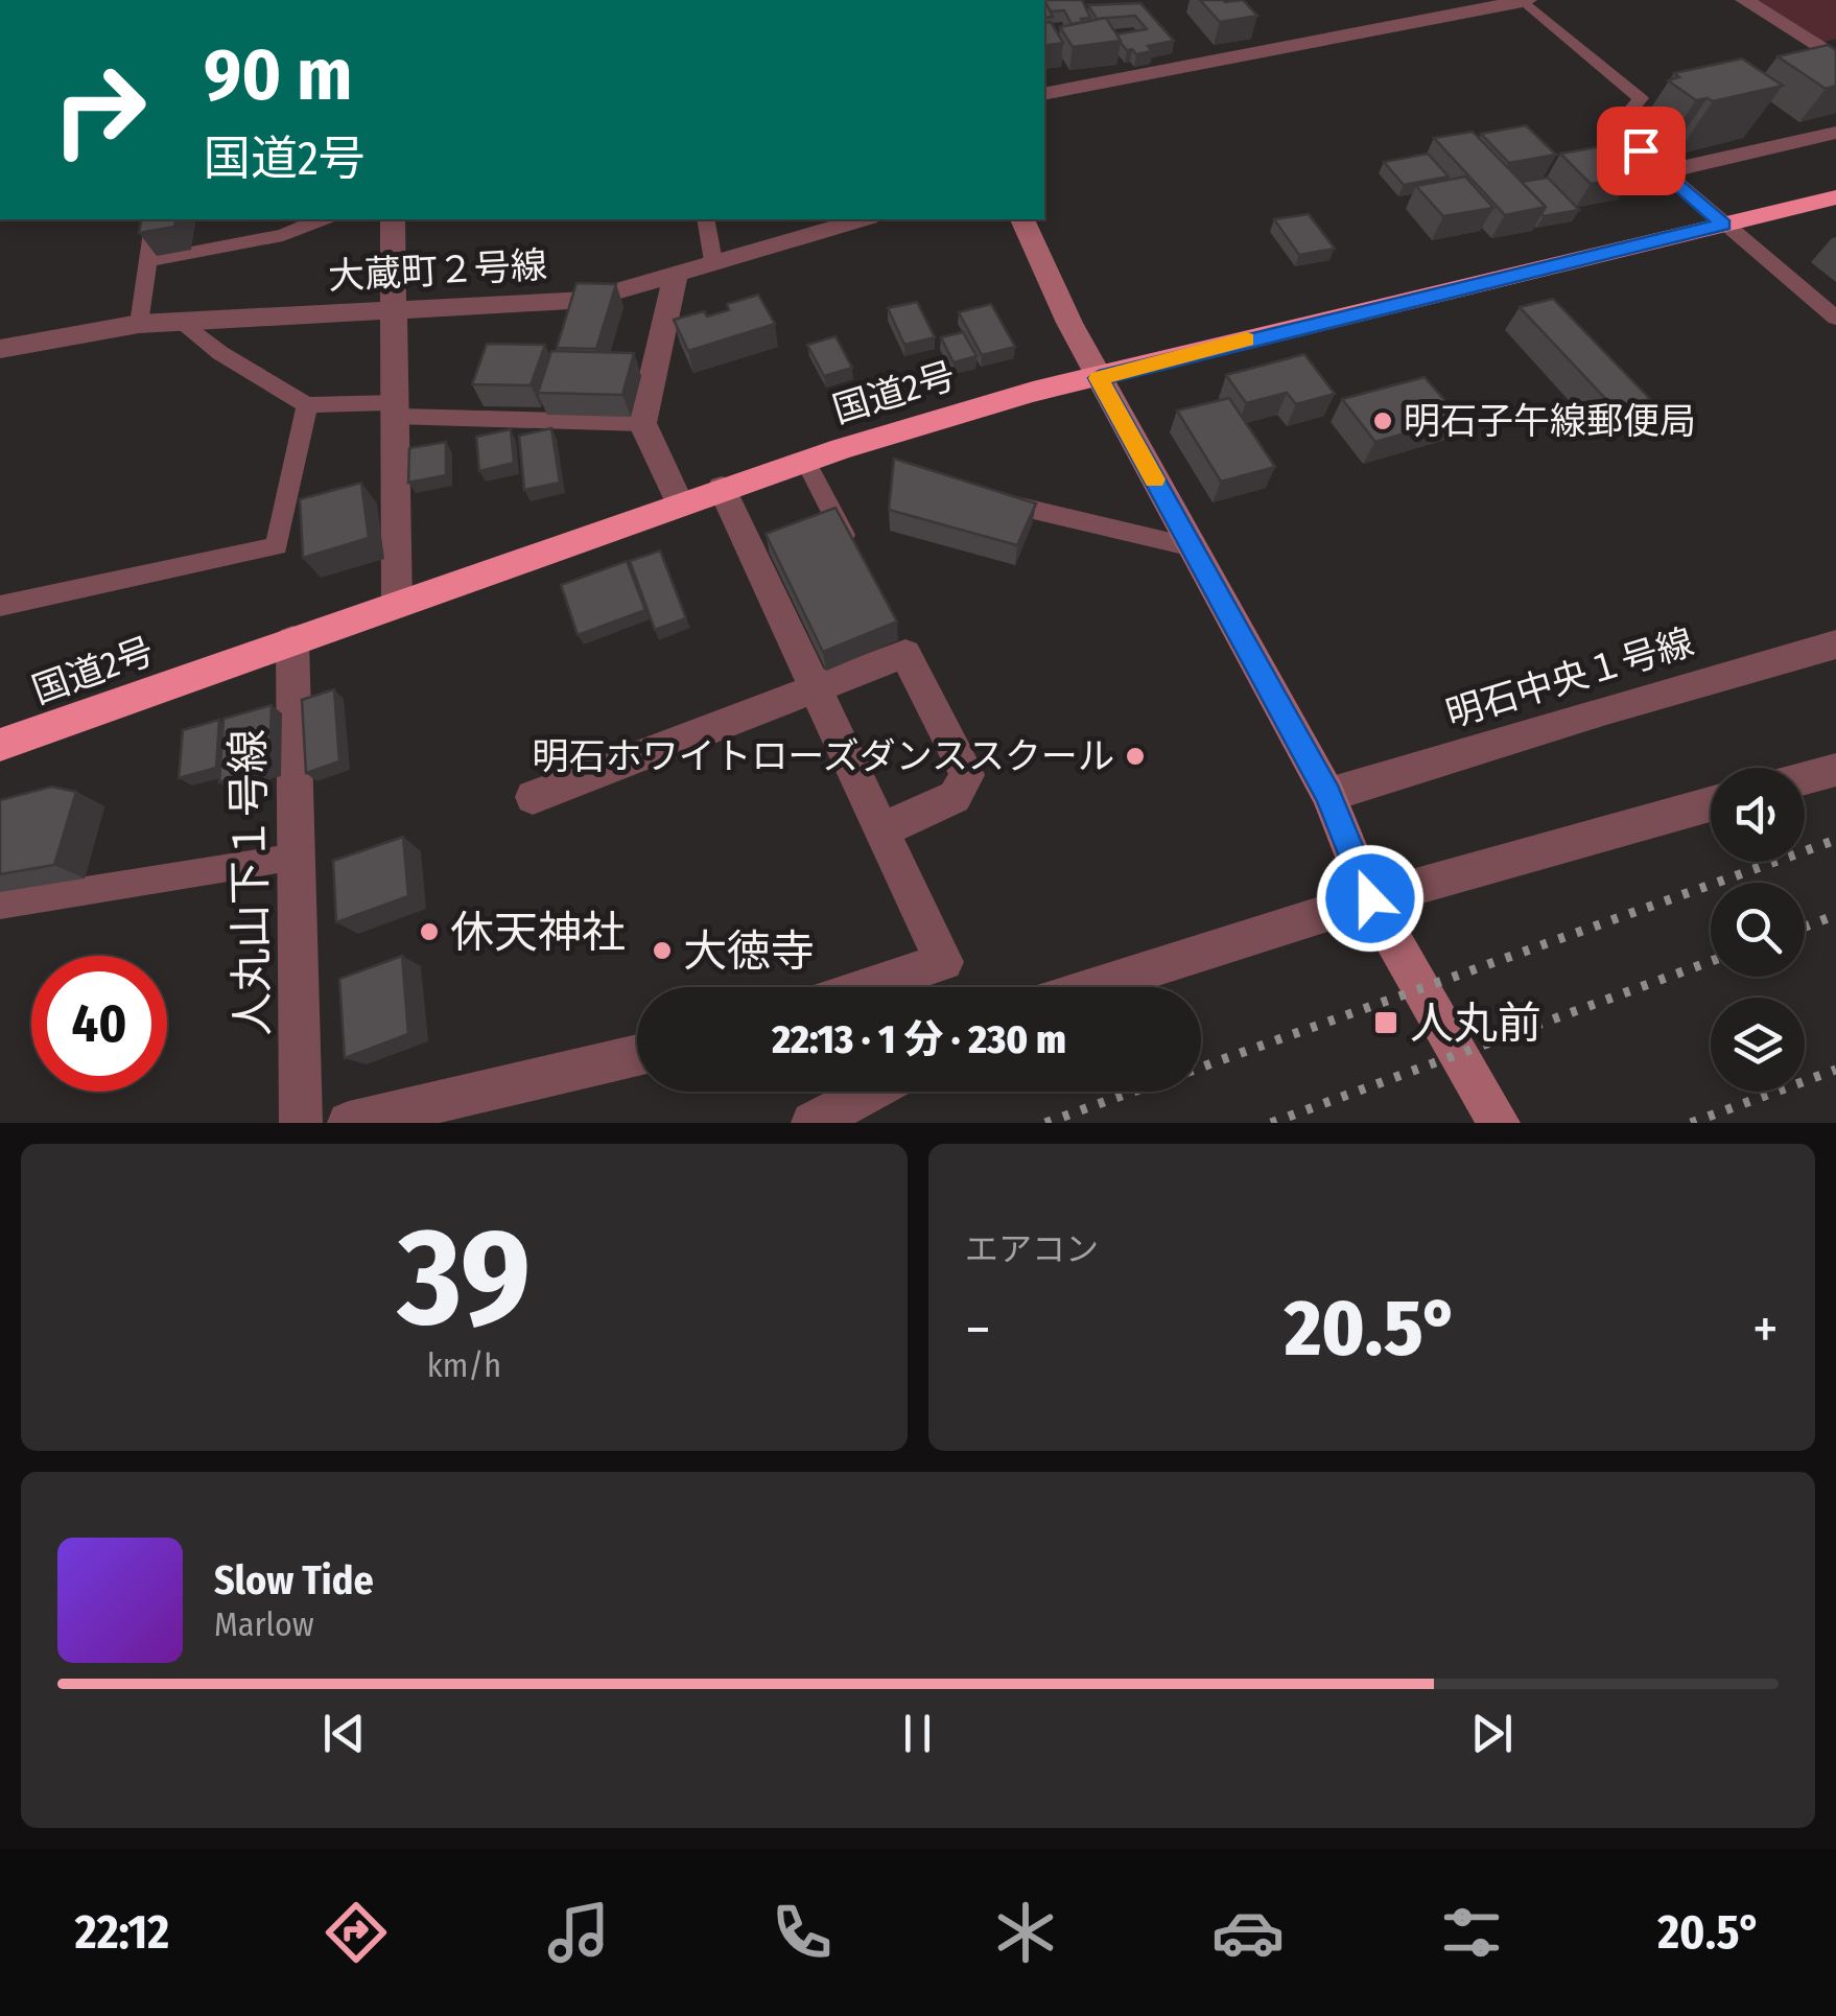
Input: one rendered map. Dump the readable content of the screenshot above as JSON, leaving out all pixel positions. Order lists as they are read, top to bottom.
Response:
{
  "streets": {
    "highway": ["国道2号"],
    "street": ["大蔵町２号線", "明石中央１号線", "人丸山下１号線"]
  },
  "crossings": [
    ["国道2号", "人丸山下１号線"]
  ],
  "places": {
    "other": [
      "明石子午線郵便局",
      "明石ホワイトローズダンススクール",
      "休天神社",
      "大徳寺"
    ],
    "transit": ["人丸前"]
  },
  "page": {
    "turn": ["90 m", "国道2号"],
    "limit": "40",
    "trip": "22:13 · 1 分 · 230 m",
    "tile": [
      ["39", "km/h"],
      "エアコン"
    ],
    "heat": ["−", "20.5°", "+"],
    "song": ["Slow Tide", "Marlow"],
    "tabs": ["22:12", "20.5°"]
  }
}
